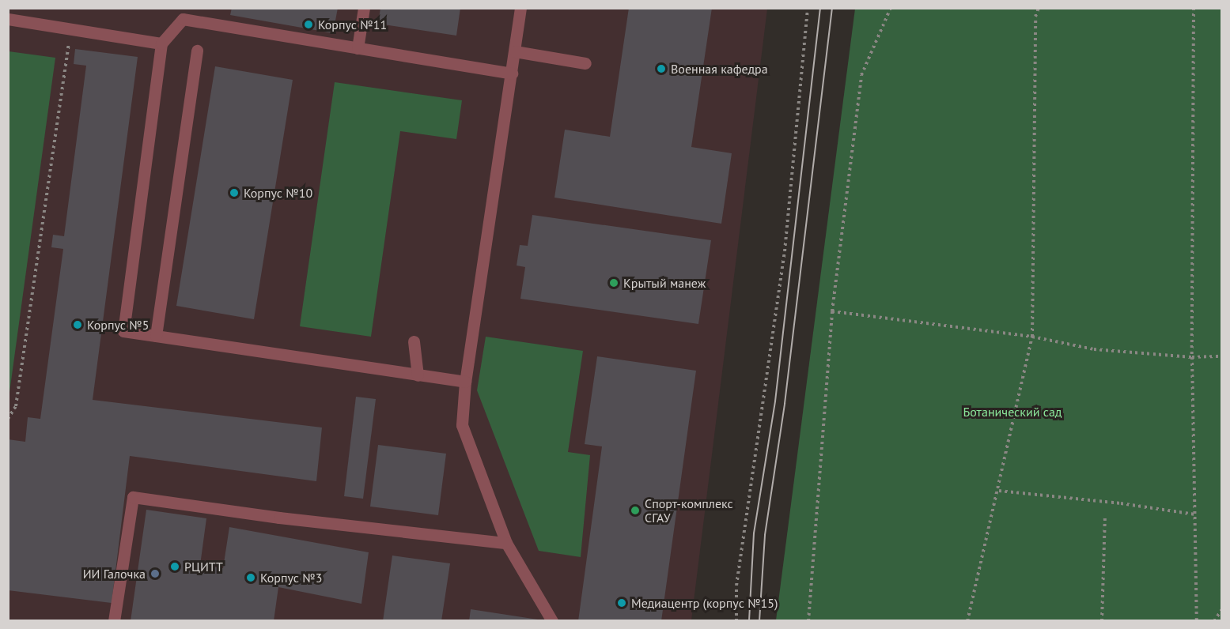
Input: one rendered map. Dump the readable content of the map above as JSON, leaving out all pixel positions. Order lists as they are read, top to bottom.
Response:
{
  "parks": ["Ботанический сад"],
  "places": [
    "Корпус №11",
    "Военная кафедра",
    "Корпус №10",
    "Крытый манеж",
    "Корпус №5",
    "Спорт-комплекс СГАУ",
    "РЦИТТ",
    "ИИ Галочка",
    "Корпус №3",
    "Медиацентр (корпус №15)"
  ]
}
